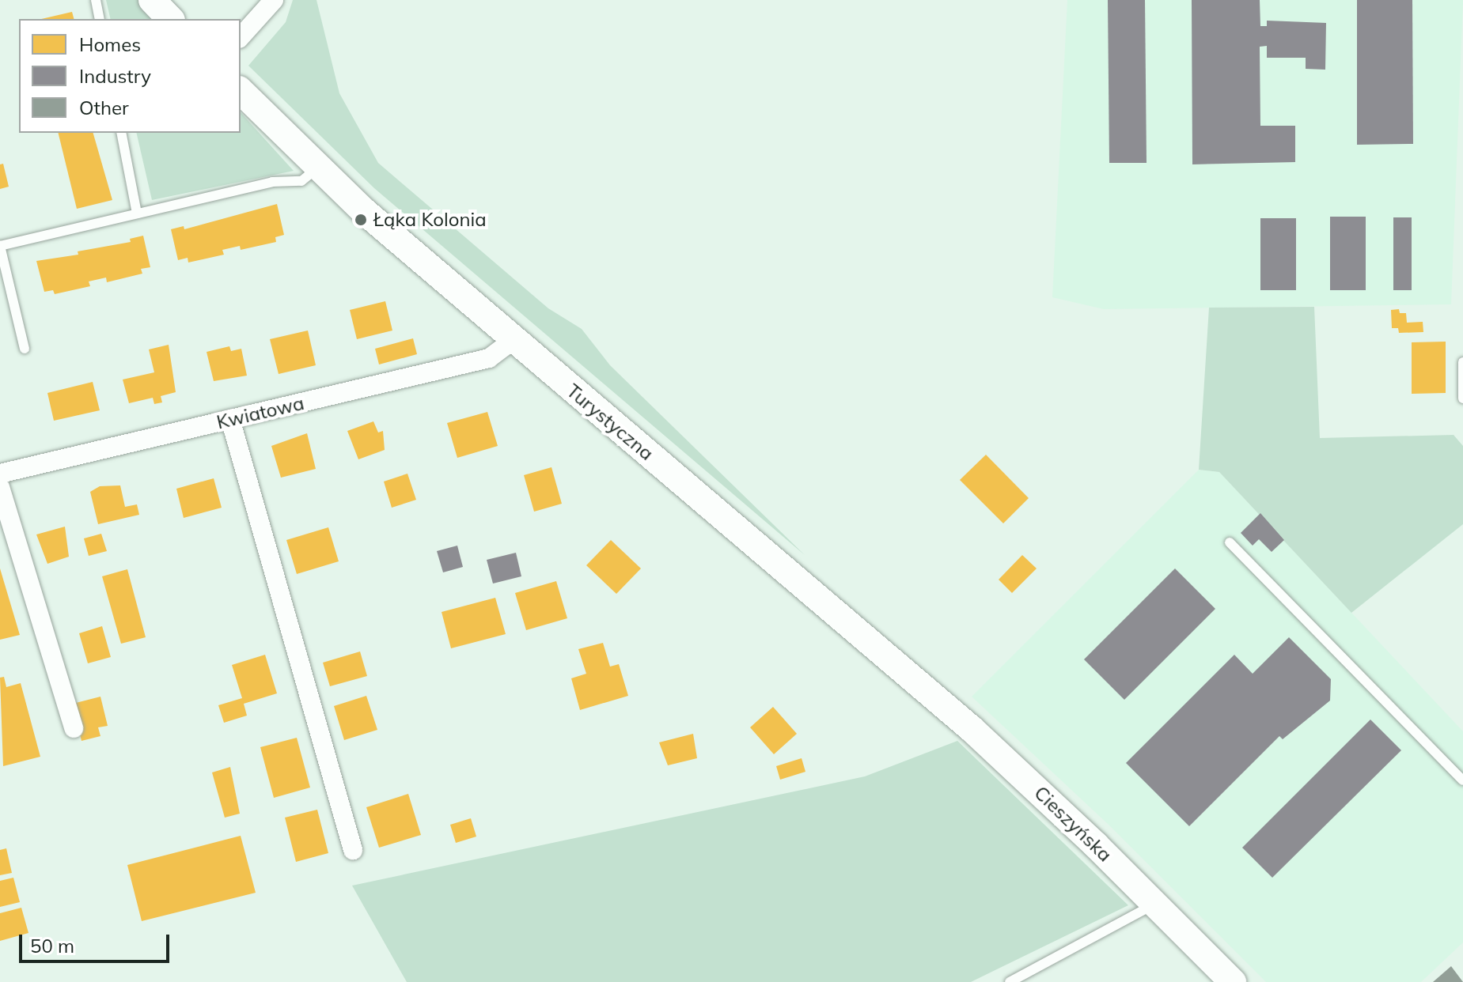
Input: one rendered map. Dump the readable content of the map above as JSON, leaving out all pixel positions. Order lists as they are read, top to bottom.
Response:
{
  "streets": {
    "main road": ["Turystyczna", "Cieszyńska"],
    "street": ["Kwiatowa"]
  },
  "crossings": [
    ["Kwiatowa", "Turystyczna"],
    ["Turystyczna", "Cieszyńska"]
  ],
  "places": ["Łąka Kolonia"],
  "legend": ["Homes", "Industry", "Other"],
  "scale_bar": "50 m"
}
